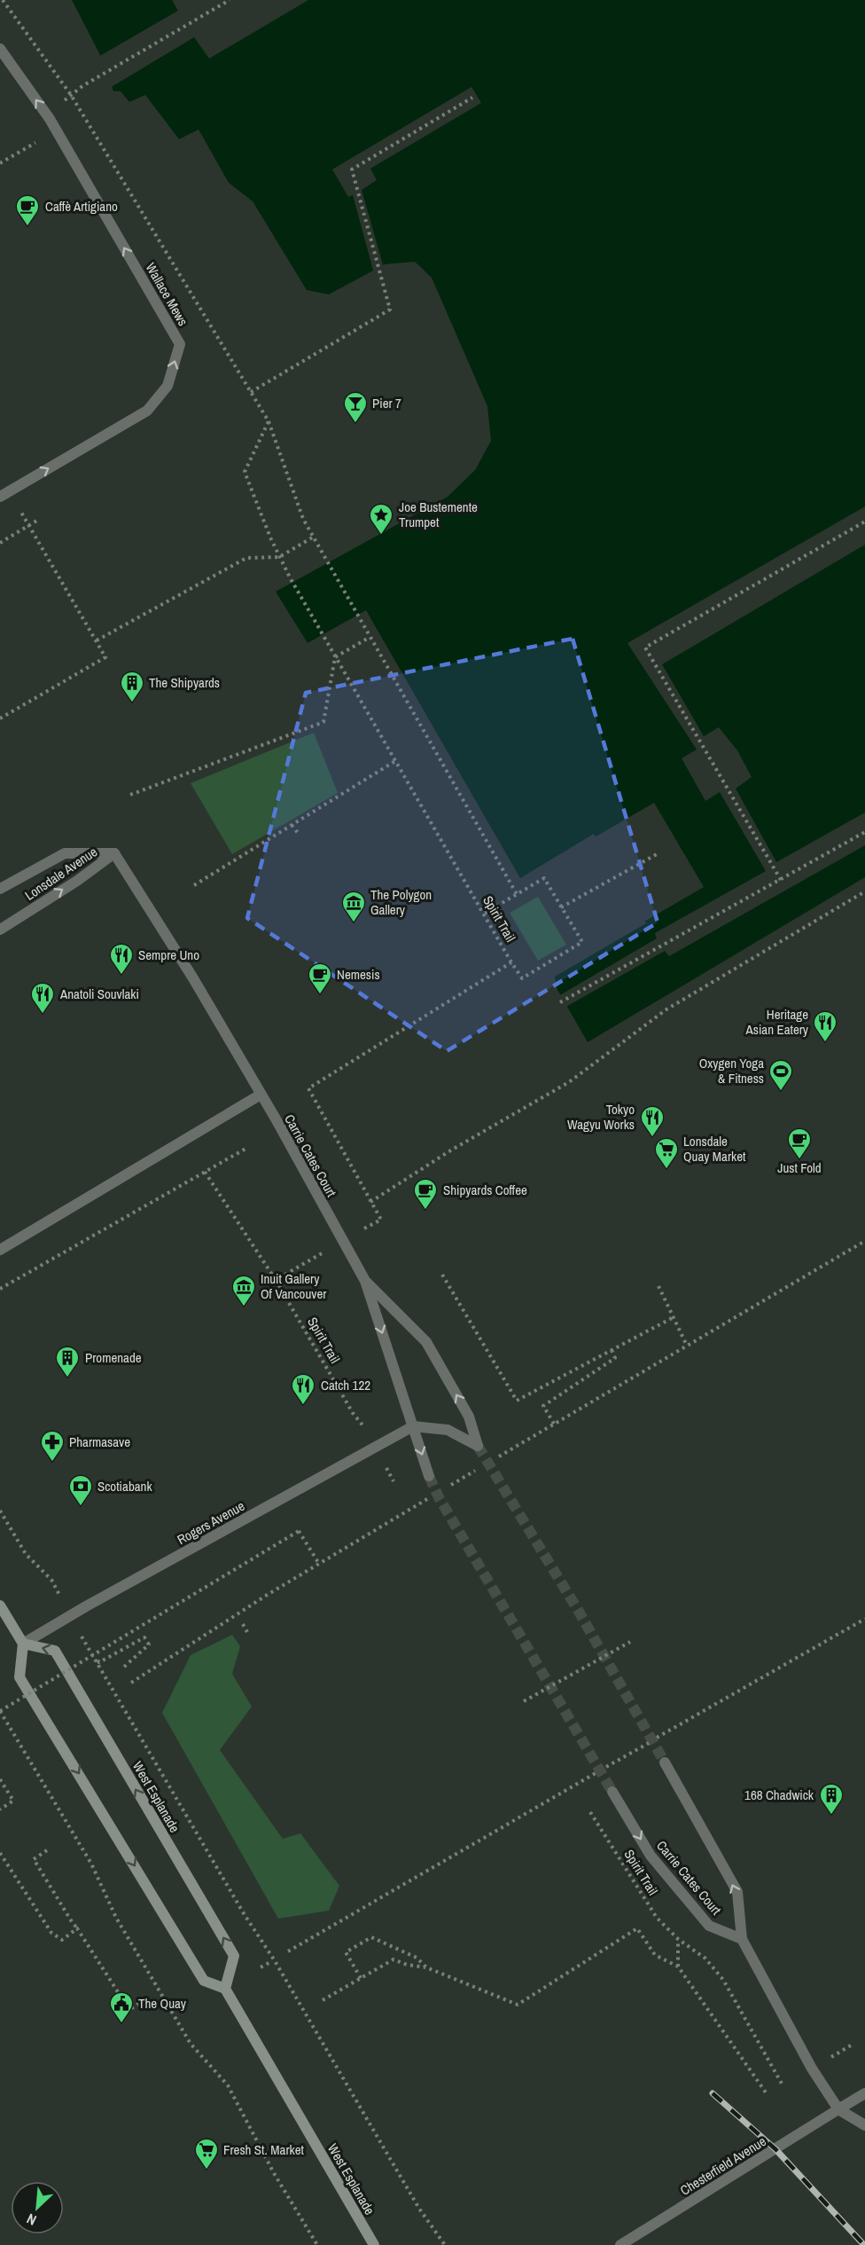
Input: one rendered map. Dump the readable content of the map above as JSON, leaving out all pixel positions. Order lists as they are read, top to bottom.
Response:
{
  "streets": {
    "main road": ["West Esplanade"],
    "street": [
      "Wallace Mews",
      "Lonsdale Avenue",
      "Carrie Cates Court",
      "Rogers Avenue",
      "Chesterfield Avenue"
    ],
    "path": ["Spirit Trail"]
  },
  "crossings": [
    ["Lonsdale Avenue", "Carrie Cates Court"],
    ["Carrie Cates Court", "Rogers Avenue"],
    ["Carrie Cates Court", "Chesterfield Avenue"],
    ["Rogers Avenue", "West Esplanade"]
  ],
  "places": {
    "cafe": [
      "Caffè Artigiano",
      "Nemesis",
      "Just Fold",
      "Shipyards Coffee"
    ],
    "bar": ["Pier 7"],
    "place": ["Joe Bustemente Trumpet"],
    "building": ["The Shipyards", "Promenade", "168 Chadwick"],
    "museum": ["The Polygon Gallery", "Inuit Gallery Of Vancouver"],
    "restaurant": [
      "Sempre Uno",
      "Anatoli Souvlaki",
      "Heritage Asian Eatery",
      "Tokyo Wagyu Works",
      "Catch 122"
    ],
    "sports": ["Oxygen Yoga & Fitness"],
    "supermarket": ["Lonsdale Quay Market", "Fresh St. Market"],
    "pharmacy": ["Pharmasave"],
    "bank": ["Scotiabank"],
    "public building": ["The Quay"]
  },
  "north": "bottom left"
}
